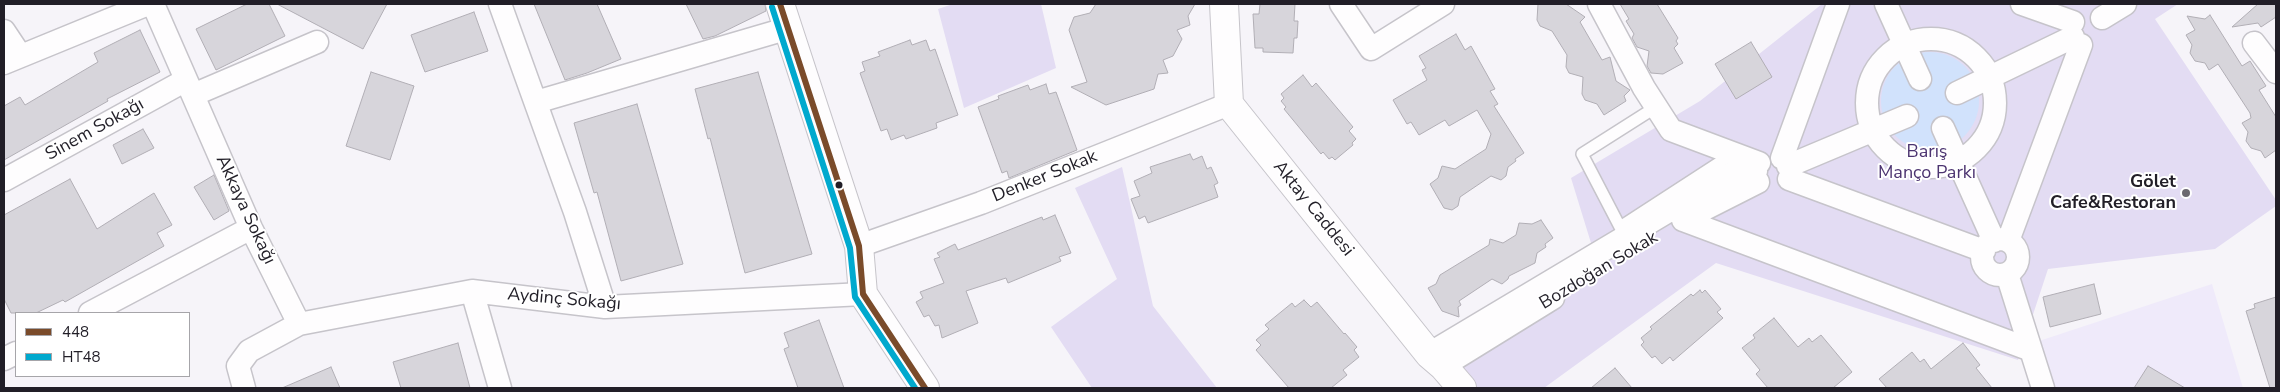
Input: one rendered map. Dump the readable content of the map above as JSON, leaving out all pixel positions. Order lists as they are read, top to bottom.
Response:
{
  "streets": {
    "main road": ["Aktay Caddesi"],
    "street": [
      "Sinem Sokağı",
      "Denker Sokak",
      "Akkaya Sokağı",
      "Bozdoğan Sokak",
      "Aydinç Sokağı"
    ]
  },
  "crossings": [
    ["Sinem Sokağı", "Akkaya Sokağı"],
    ["Denker Sokak", "Aktay Caddesi"],
    ["Aktay Caddesi", "Bozdoğan Sokak"],
    ["Akkaya Sokağı", "Aydinç Sokağı"]
  ],
  "parks": ["Barış Manço Parkı"],
  "places": ["Gölet Cafe&Restoran"],
  "lines": ["transit line 448", "transit line HT48"],
  "legend": ["448", "HT48"]
}
